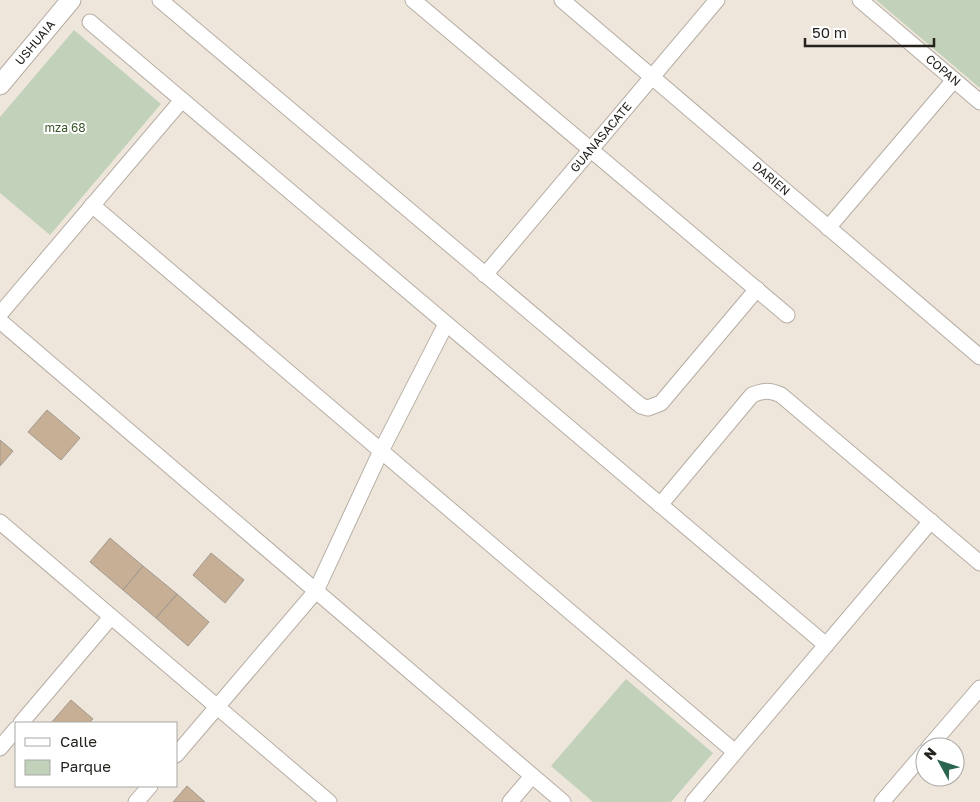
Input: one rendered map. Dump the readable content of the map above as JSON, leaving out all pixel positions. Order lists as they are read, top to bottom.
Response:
{
  "streets": {
    "street": [
      "USHUAIA",
      "COPAN",
      "GUANASACATE",
      "DARIEN"
    ]
  },
  "crossings": [
    ["GUANASACATE", "DARIEN"]
  ],
  "parks": ["mza 68"],
  "legend": ["Calle", "Parque"],
  "scale_bar": "50 m",
  "north": "top left"
}
